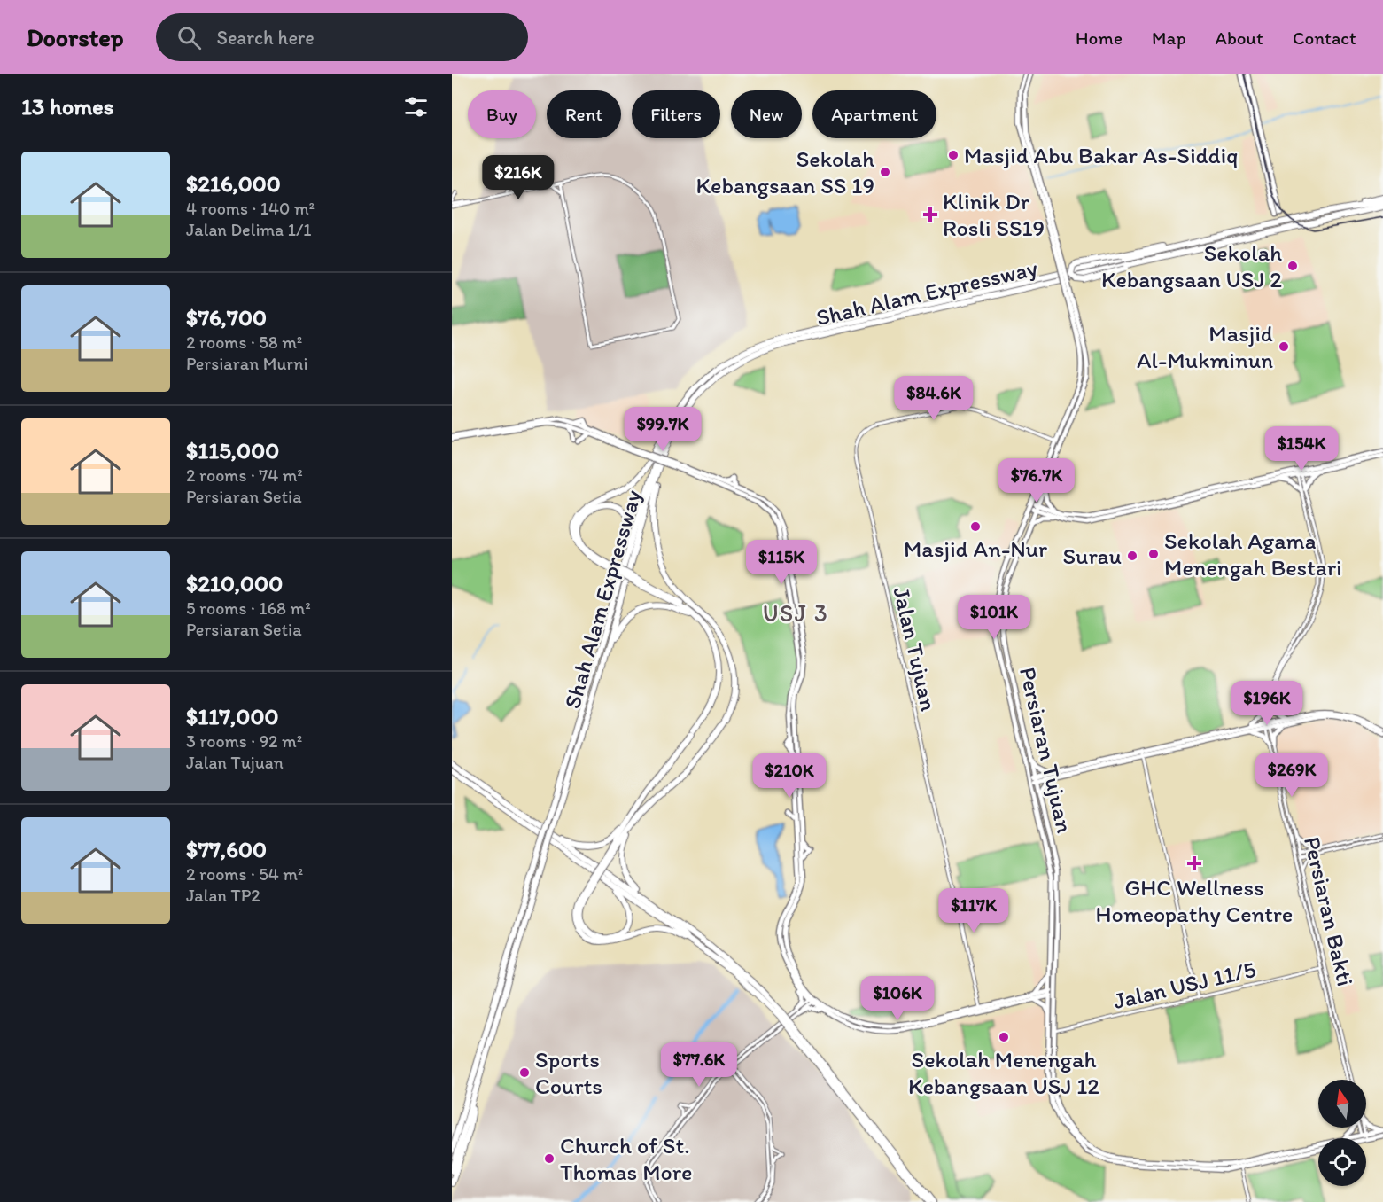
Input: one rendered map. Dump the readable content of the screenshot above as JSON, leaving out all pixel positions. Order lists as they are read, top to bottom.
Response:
{
  "streets": {
    "highway": ["Shah Alam Expressway"],
    "main road": ["Persiaran Tujuan"],
    "street": ["Jalan Tujuan", "Persiaran Bakti", "Jalan USJ 11/5"]
  },
  "crossings": [
    ["Jalan Tujuan", "Persiaran Tujuan"],
    ["Persiaran Tujuan", "Jalan USJ 11/5"],
    ["Persiaran Bakti", "Jalan USJ 11/5"]
  ],
  "districts": ["USJ 3"],
  "places": {
    "other": [
      "Masjid Abu Bakar As-Siddiq",
      "Sekolah Kebangsaan SS 19",
      "Sekolah Kebangsaan USJ 2",
      "Masjid Al-Mukminun",
      "Masjid An-Nur",
      "Sekolah Agama Menengah Bestari",
      "Surau",
      "Sekolah Menengah Kebangsaan USJ 12",
      "Sports Courts",
      "Church of St. Thomas More"
    ],
    "health": ["Klinik Dr Rosli SS19", "GHC Wellness Homeopathy Centre"]
  },
  "north": "top",
  "page": {
    "header": "Doorstep",
    "search": "Search here",
    "nav": [
      "Home",
      "Map",
      "About",
      "Contact"
    ],
    "heading": "13 homes",
    "chip": [
      "Buy",
      "Rent",
      "Filters",
      "New",
      "Apartment"
    ],
    "list": [
      {
        "name": "$216,000",
        "note": "4 rooms · 140 m² · Jalan Delima 1/1"
      },
      {
        "name": "$76,700",
        "note": "2 rooms · 58 m² · Persiaran Murni"
      },
      {
        "name": "$115,000",
        "note": "2 rooms · 74 m² · Persiaran Setia"
      },
      {
        "name": "$210,000",
        "note": "5 rooms · 168 m² · Persiaran Setia"
      },
      {
        "name": "$117,000",
        "note": "3 rooms · 92 m² · Jalan Tujuan"
      },
      {
        "name": "$77,600",
        "note": "2 rooms · 54 m² · Jalan TP2"
      }
    ],
    "price": [
      "$216K",
      "$84.6K",
      "$99.7K",
      "$154K",
      "$76.7K",
      "$115K",
      "$101K",
      "$196K",
      "$269K",
      "$210K",
      "$117K",
      "$106K",
      "$77.6K"
    ]
  }
}
